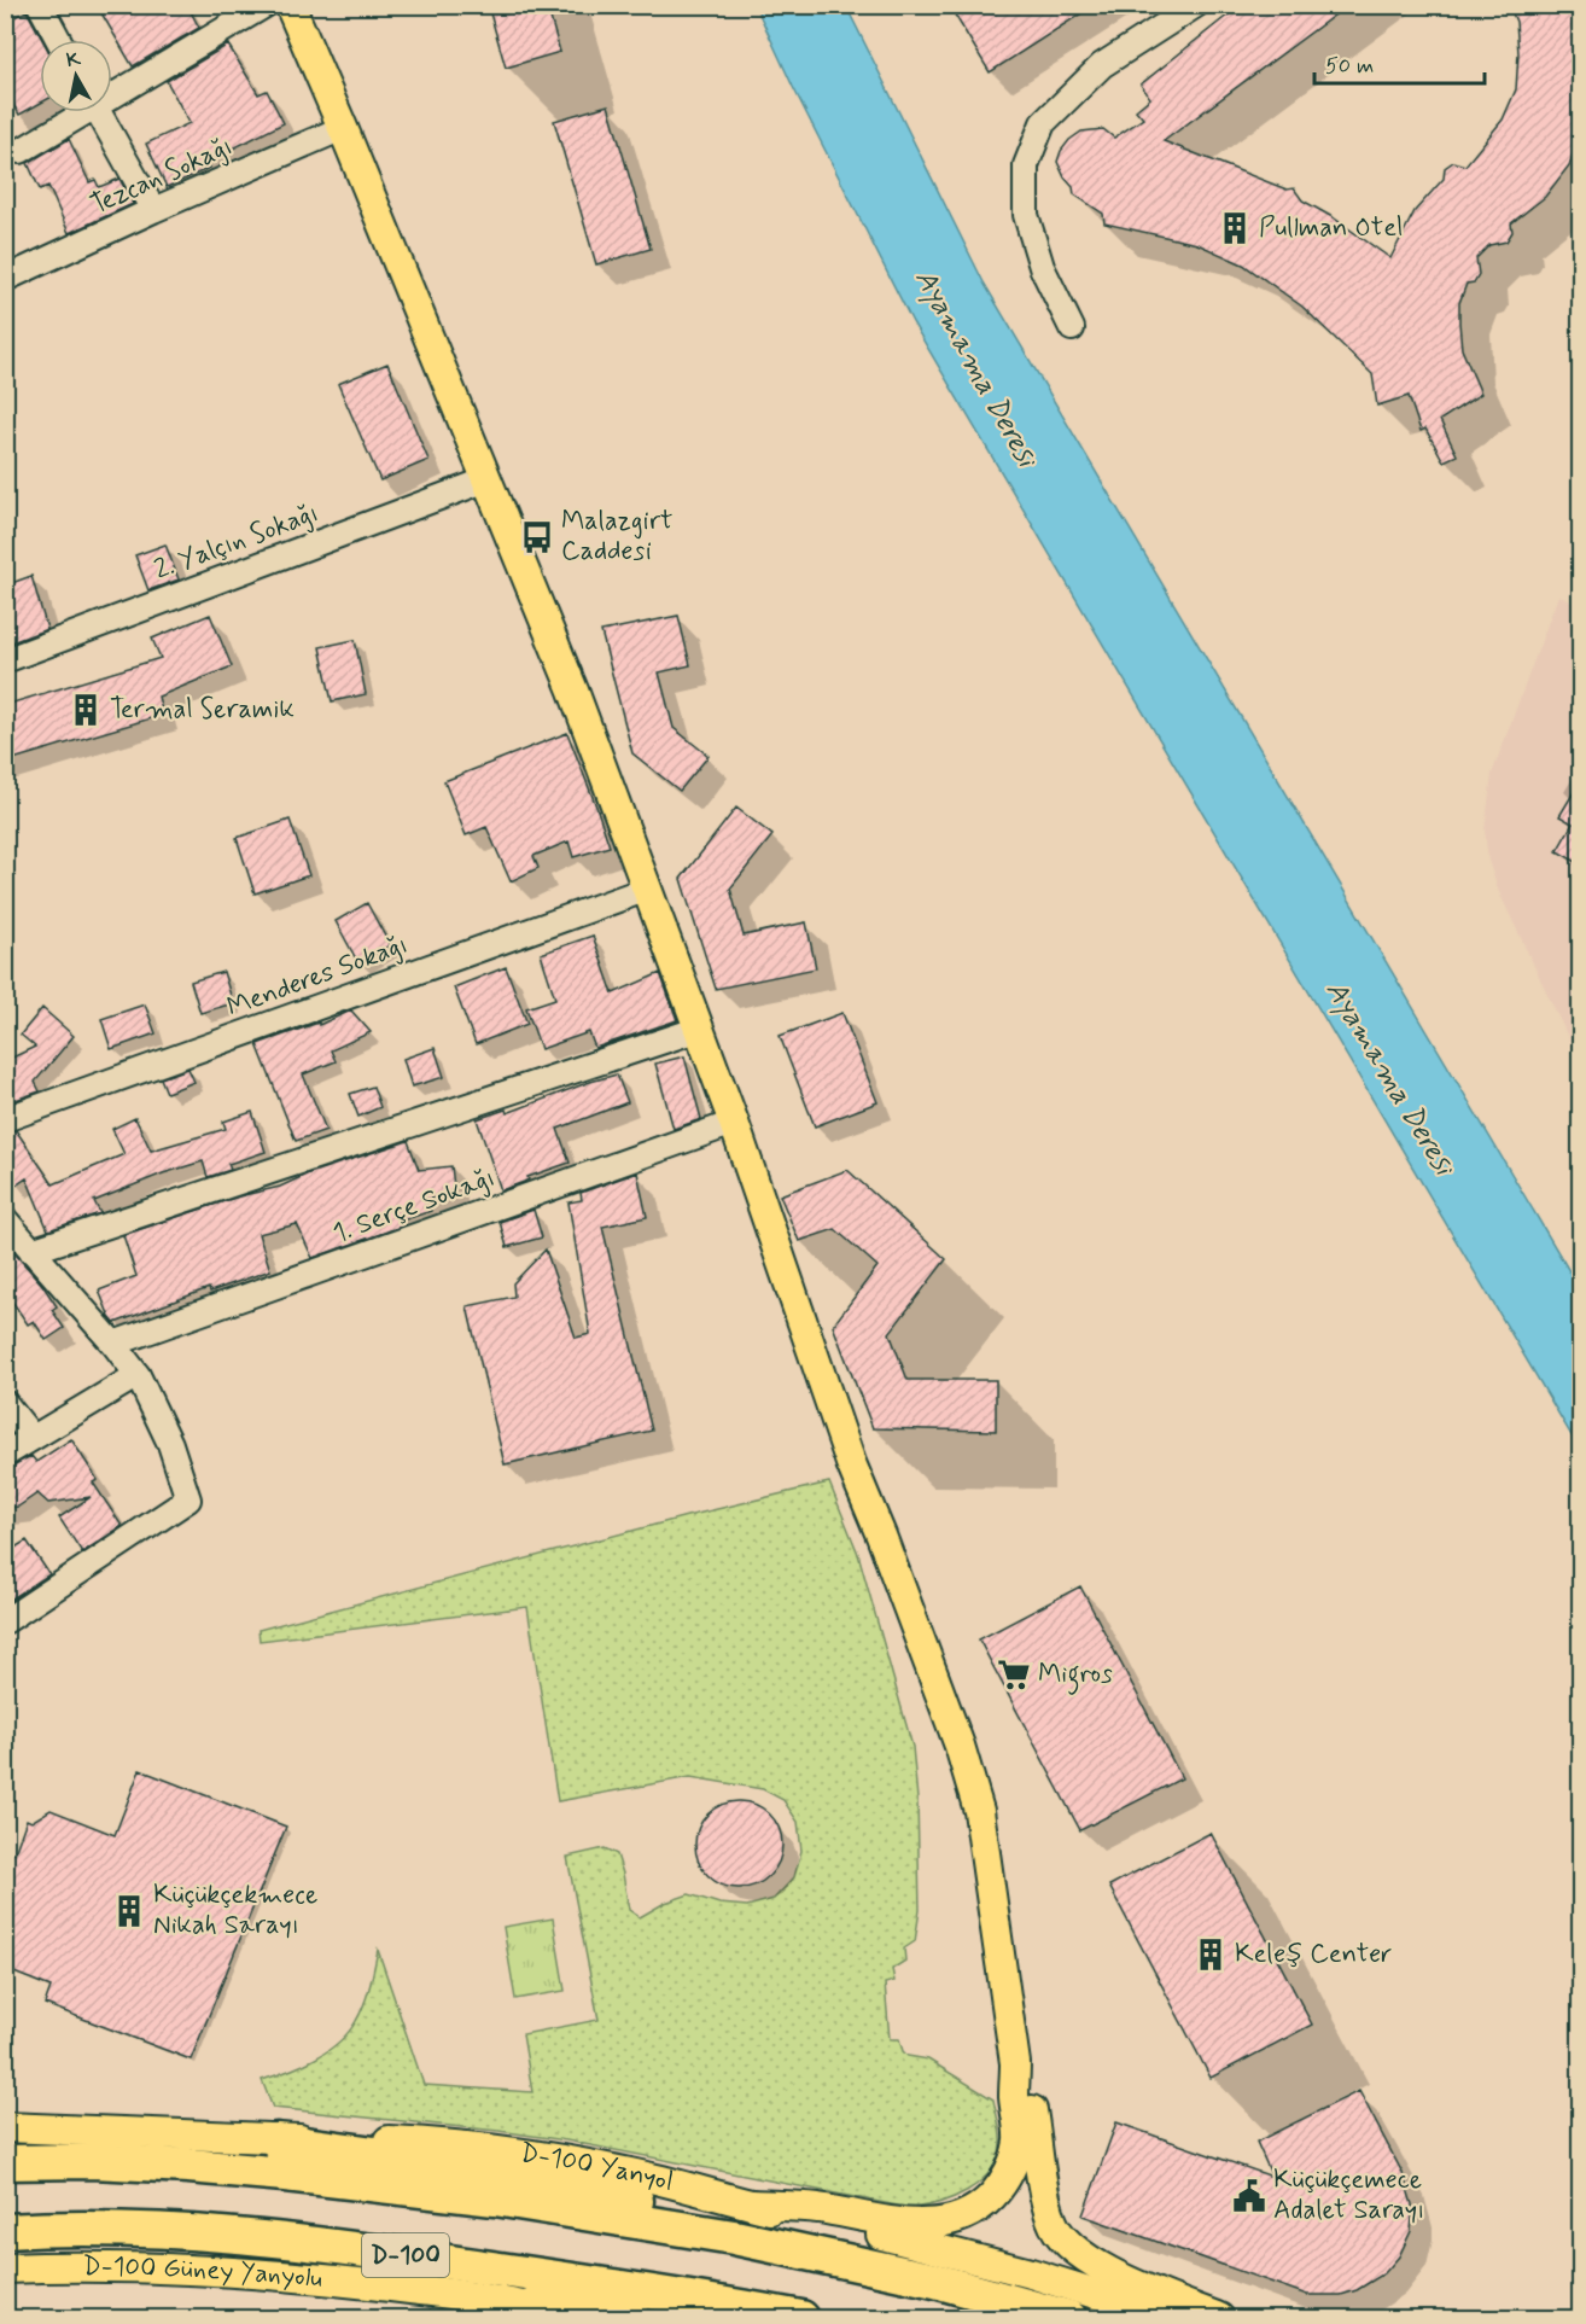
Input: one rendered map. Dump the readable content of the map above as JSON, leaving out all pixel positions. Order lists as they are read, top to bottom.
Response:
{
  "streets": {
    "highway": ["D-100"],
    "main road": ["D-100 Yanyol", "D-100 Güney Yanyolu"],
    "street": [
      "Tezcan Sokağı",
      "2. Yalçın Sokağı",
      "Menderes Sokağı",
      "1. Serçe Sokağı"
    ]
  },
  "water": ["Ayamama Deresi"],
  "places": {
    "building": [
      "Pullman Otel",
      "Termal Seramik",
      "Küçükçekmece Nikah Sarayı",
      "Keleş Center"
    ],
    "bus stop": ["Malazgirt Caddesi"],
    "supermarket": ["Migros"],
    "public building": ["Küçükçemece Adalet Sarayı"]
  },
  "scale_bar": "50 m",
  "north": "top"
}
